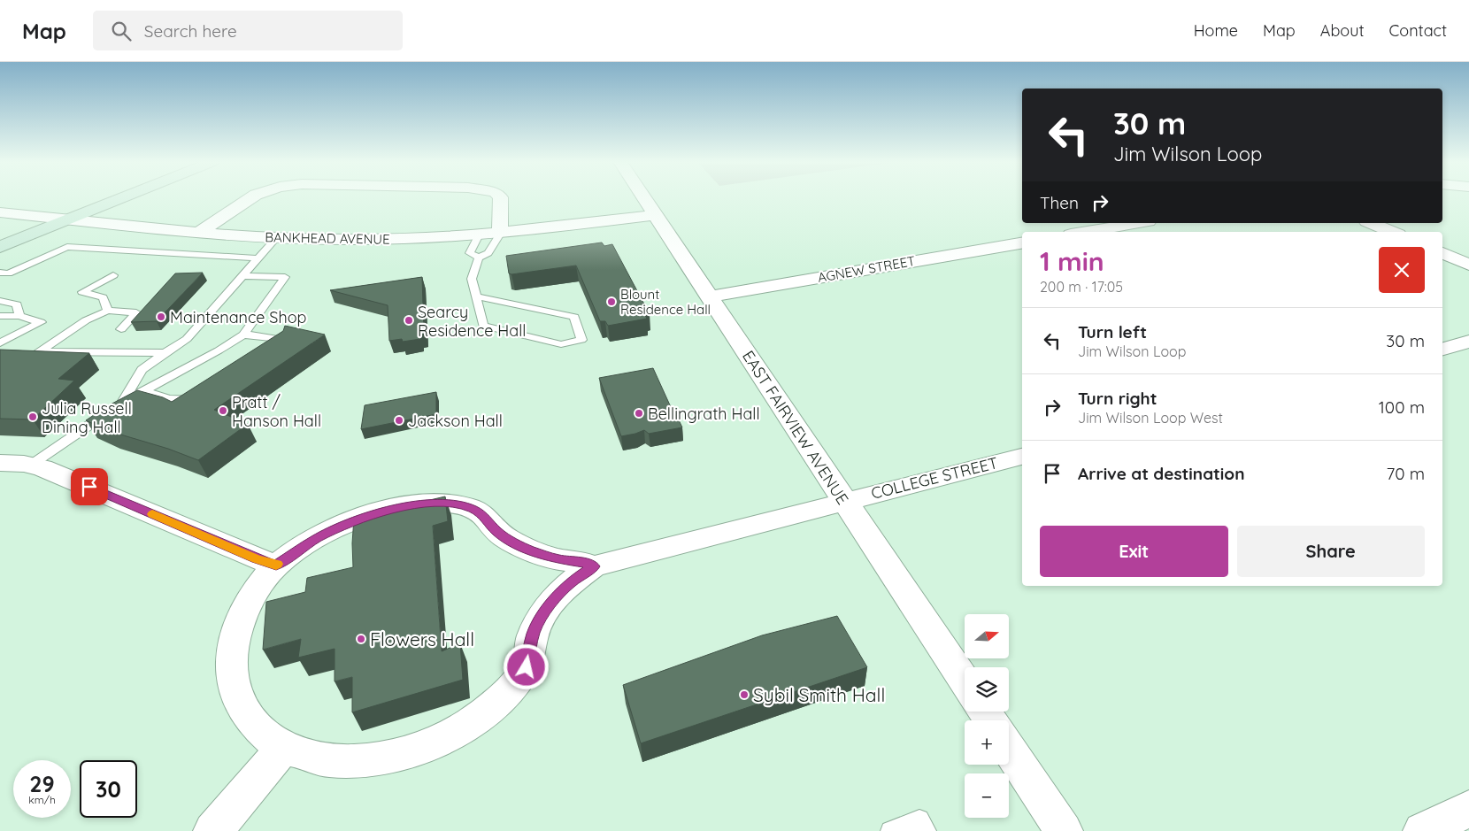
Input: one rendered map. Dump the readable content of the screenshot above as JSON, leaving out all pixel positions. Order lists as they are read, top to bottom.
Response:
{
  "streets": {
    "street": [
      "BANKHEAD AVENUE",
      "AGNEW STREET",
      "EAST FAIRVIEW AVENUE",
      "COLLEGE STREET"
    ]
  },
  "crossings": [
    ["BANKHEAD AVENUE", "EAST FAIRVIEW AVENUE"],
    ["AGNEW STREET", "EAST FAIRVIEW AVENUE"],
    ["EAST FAIRVIEW AVENUE", "COLLEGE STREET"]
  ],
  "places": [
    "Blount Residence Hall",
    "Maintenance Shop",
    "Searcy Residence Hall",
    "Pratt / Hanson Hall",
    "Bellingrath Hall",
    "Julia Russell Dining Hall",
    "Jackson Hall",
    "Flowers Hall",
    "Sybil Smith Hall"
  ],
  "north": "right",
  "page": {
    "header": "Map",
    "search": "Search here",
    "nav": [
      "Home",
      "Map",
      "About",
      "Contact"
    ],
    "turn": ["30 m", "Jim Wilson Loop"],
    "then": "Then",
    "heading": ["1 min", "200 m · 17:05"],
    "list": [
      {
        "name": "Turn left",
        "note": "Jim Wilson Loop",
        "value": "30 m"
      },
      {
        "name": "Turn right",
        "note": "Jim Wilson Loop West",
        "value": "100 m"
      },
      {
        "name": "Arrive at destination",
        "value": "70 m"
      }
    ],
    "buttons": ["Exit", "Share"],
    "map_buttons": ["+", "−"],
    "speed": "29 km/h",
    "limit": "30"
  }
}
